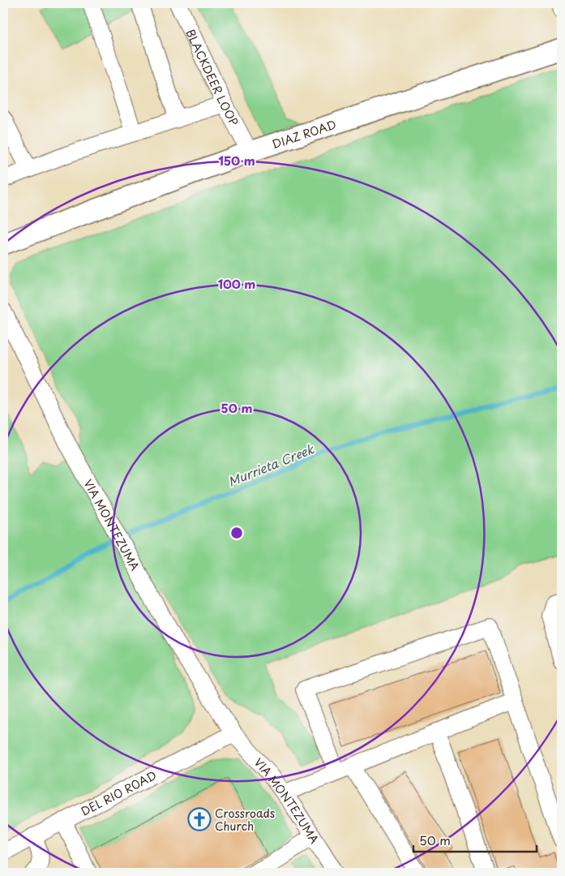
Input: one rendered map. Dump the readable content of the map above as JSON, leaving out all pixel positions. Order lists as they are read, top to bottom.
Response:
{
  "streets": {
    "main road": ["DIAZ ROAD"],
    "street": ["BLACKDEER LOOP", "VIA MONTEZUMA", "DEL RIO ROAD"]
  },
  "crossings": [
    ["BLACKDEER LOOP", "DIAZ ROAD"],
    ["VIA MONTEZUMA", "DEL RIO ROAD"]
  ],
  "water": ["Murrieta Creek"],
  "places": {
    "church": ["Crossroads Church"]
  },
  "scale_bar": "50 m",
  "rings": ["150 m", "100 m", "50 m"]
}
